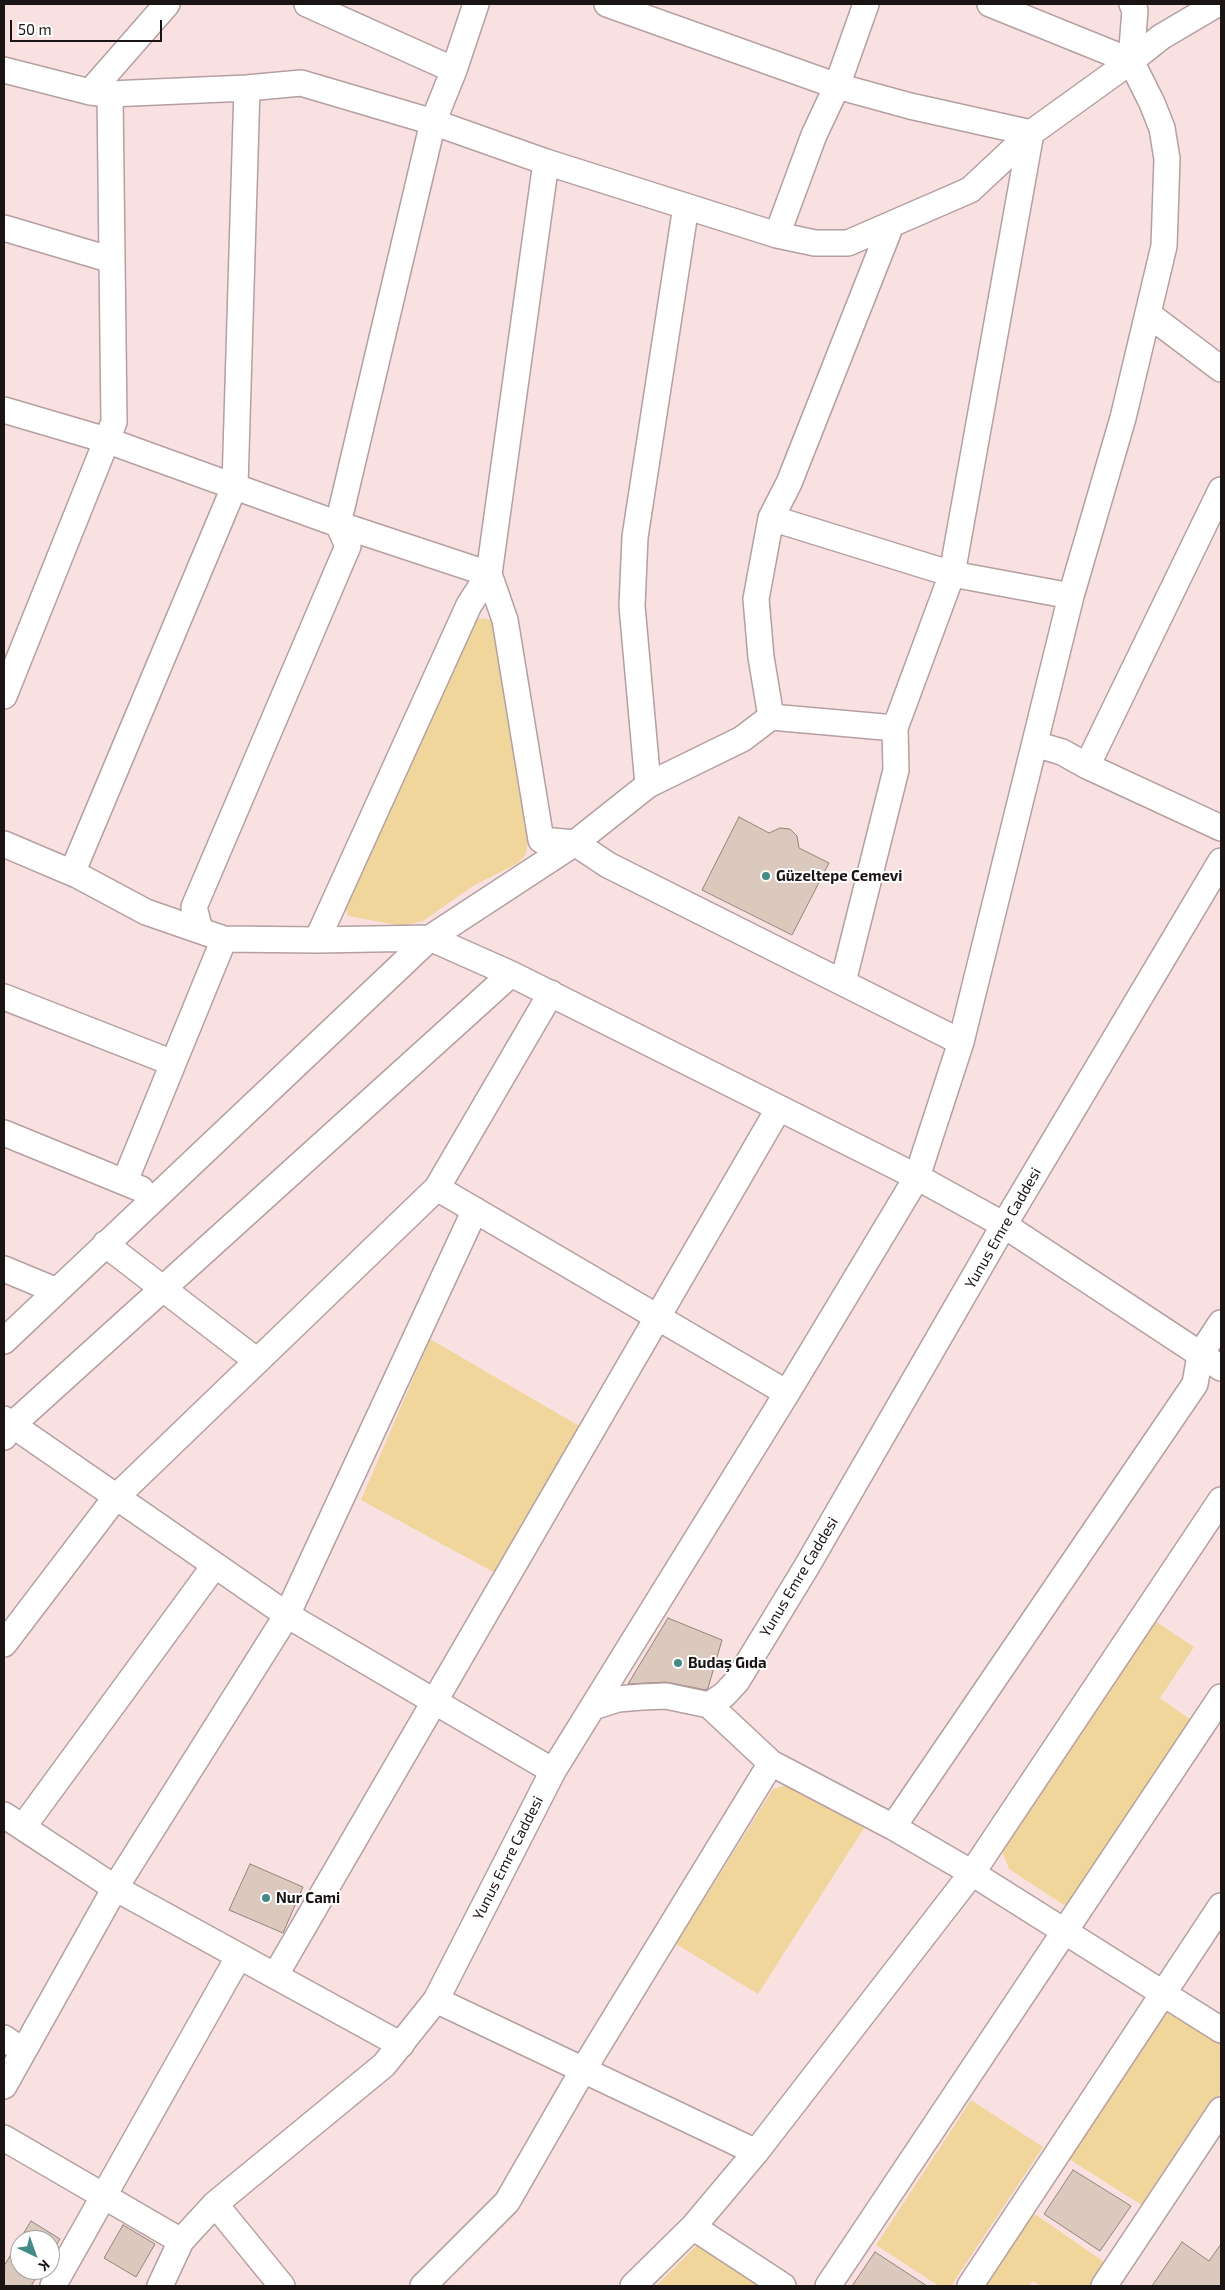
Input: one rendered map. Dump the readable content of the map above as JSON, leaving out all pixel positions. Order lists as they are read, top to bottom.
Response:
{
  "streets": {
    "street": ["Yunus Emre Caddesi"]
  },
  "places": ["Güzeltepe Cemevi", "Budaş Gıda", "Nur Cami"],
  "scale_bar": "50 m",
  "north": "bottom right"
}
